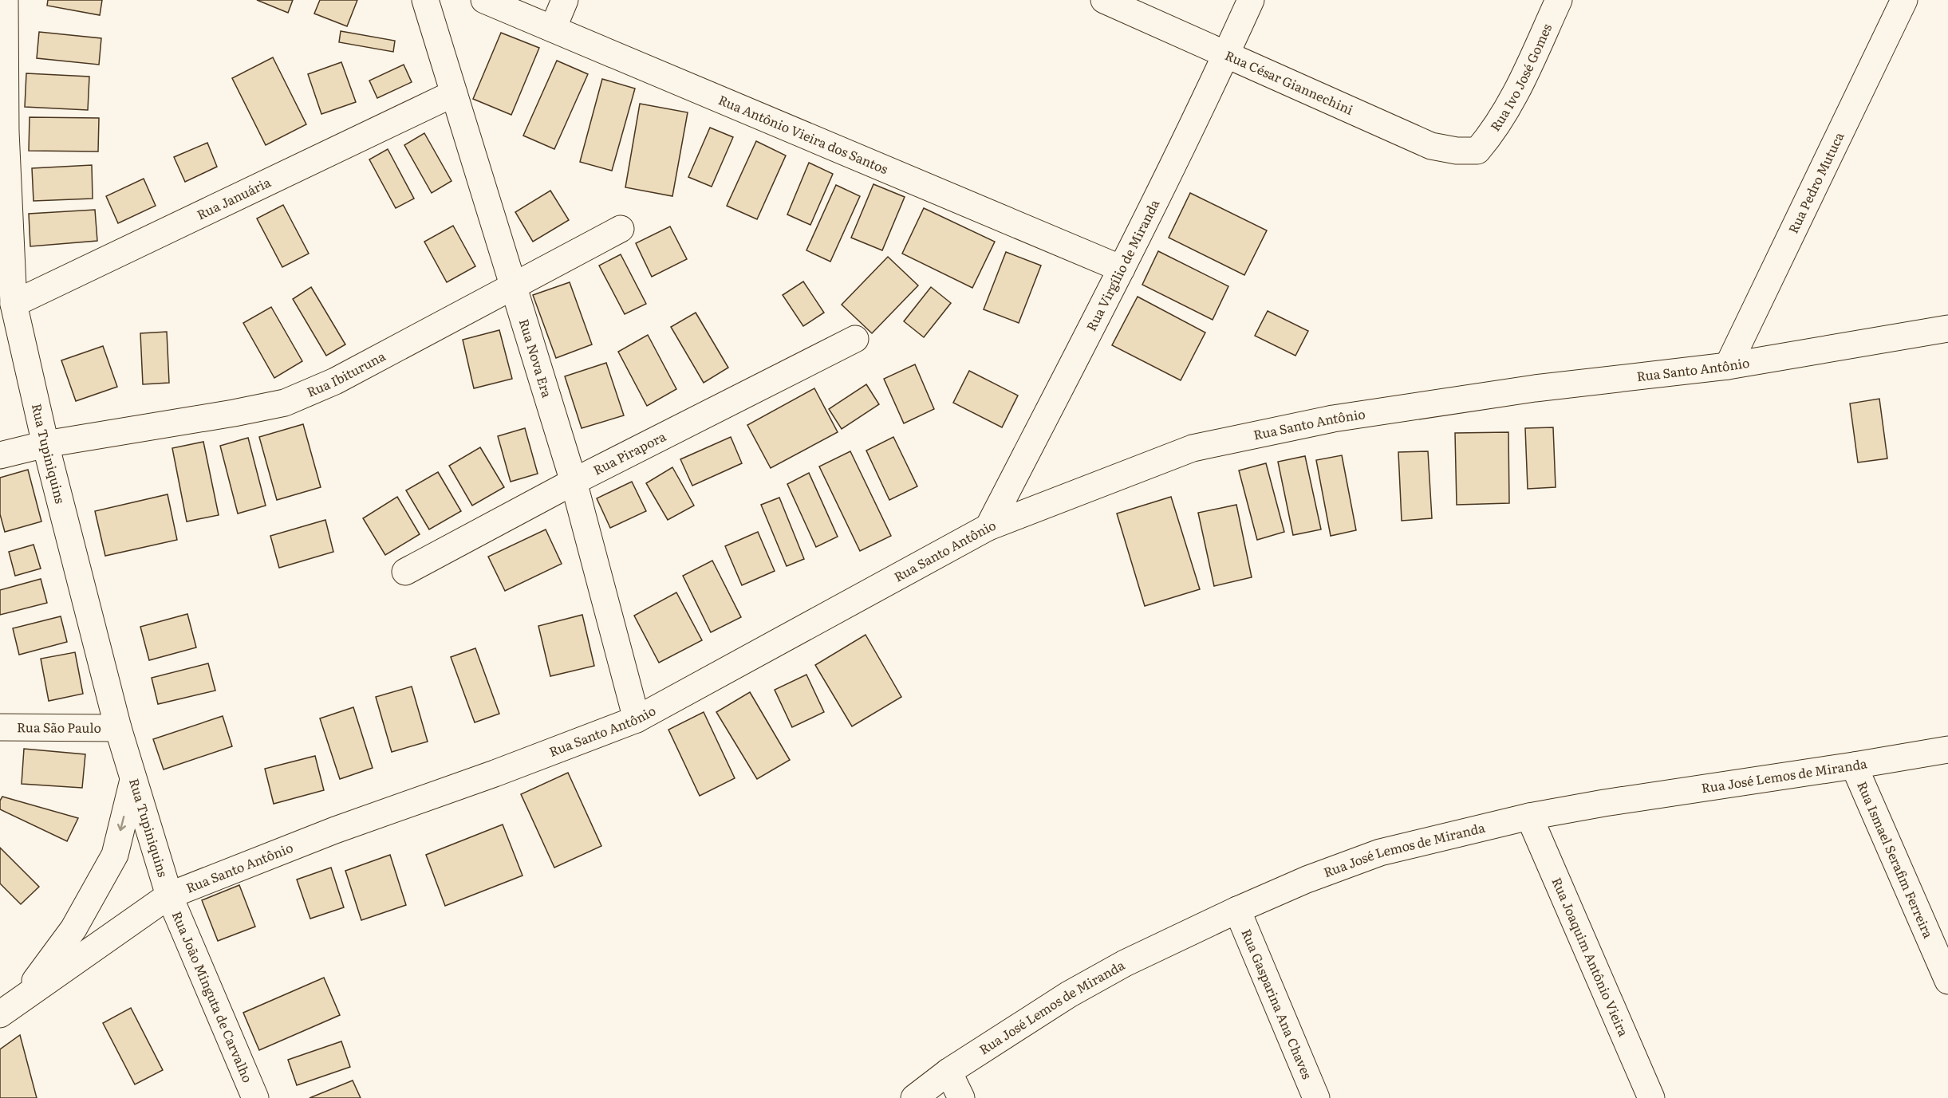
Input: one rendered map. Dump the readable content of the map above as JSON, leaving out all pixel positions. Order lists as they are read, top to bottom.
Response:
{
  "streets": {
    "street": [
      "Rua Ivo José Gomes",
      "Rua César Giannechini",
      "Rua Antônio Vieira dos Santos",
      "Rua Pedro Mutuca",
      "Rua Januária",
      "Rua Virgílio de Miranda",
      "Rua Nova Era",
      "Rua Santo Antônio",
      "Rua Ibituruna",
      "Rua Tupiniquins",
      "Rua Pirapora",
      "Rua São Paulo",
      "Rua José Lemos de Miranda",
      "Rua Ismael Serafim Ferreira",
      "Rua Joaquim Antônio Vieira",
      "Rua João Minguta de Carvalho",
      "Rua Gasparina Ana Chaves"
    ]
  },
  "crossings": [
    ["Rua Ivo José Gomes", "Rua César Giannechini"],
    ["Rua César Giannechini", "Rua Virgílio de Miranda"],
    ["Rua Antônio Vieira dos Santos", "Rua Virgílio de Miranda"],
    ["Rua Pedro Mutuca", "Rua Santo Antônio"],
    ["Rua Januária", "Rua Nova Era"],
    ["Rua Januária", "Rua Tupiniquins"],
    ["Rua Virgílio de Miranda", "Rua Santo Antônio"],
    ["Rua Nova Era", "Rua Santo Antônio"],
    ["Rua Nova Era", "Rua Ibituruna"],
    ["Rua Nova Era", "Rua Pirapora"],
    ["Rua Santo Antônio", "Rua Tupiniquins"],
    ["Rua Santo Antônio", "Rua João Minguta de Carvalho"],
    ["Rua Ibituruna", "Rua Tupiniquins"],
    ["Rua Tupiniquins", "Rua São Paulo"],
    ["Rua Tupiniquins", "Rua João Minguta de Carvalho"],
    ["Rua José Lemos de Miranda", "Rua Ismael Serafim Ferreira"],
    ["Rua José Lemos de Miranda", "Rua Joaquim Antônio Vieira"],
    ["Rua José Lemos de Miranda", "Rua Gasparina Ana Chaves"]
  ]
}
